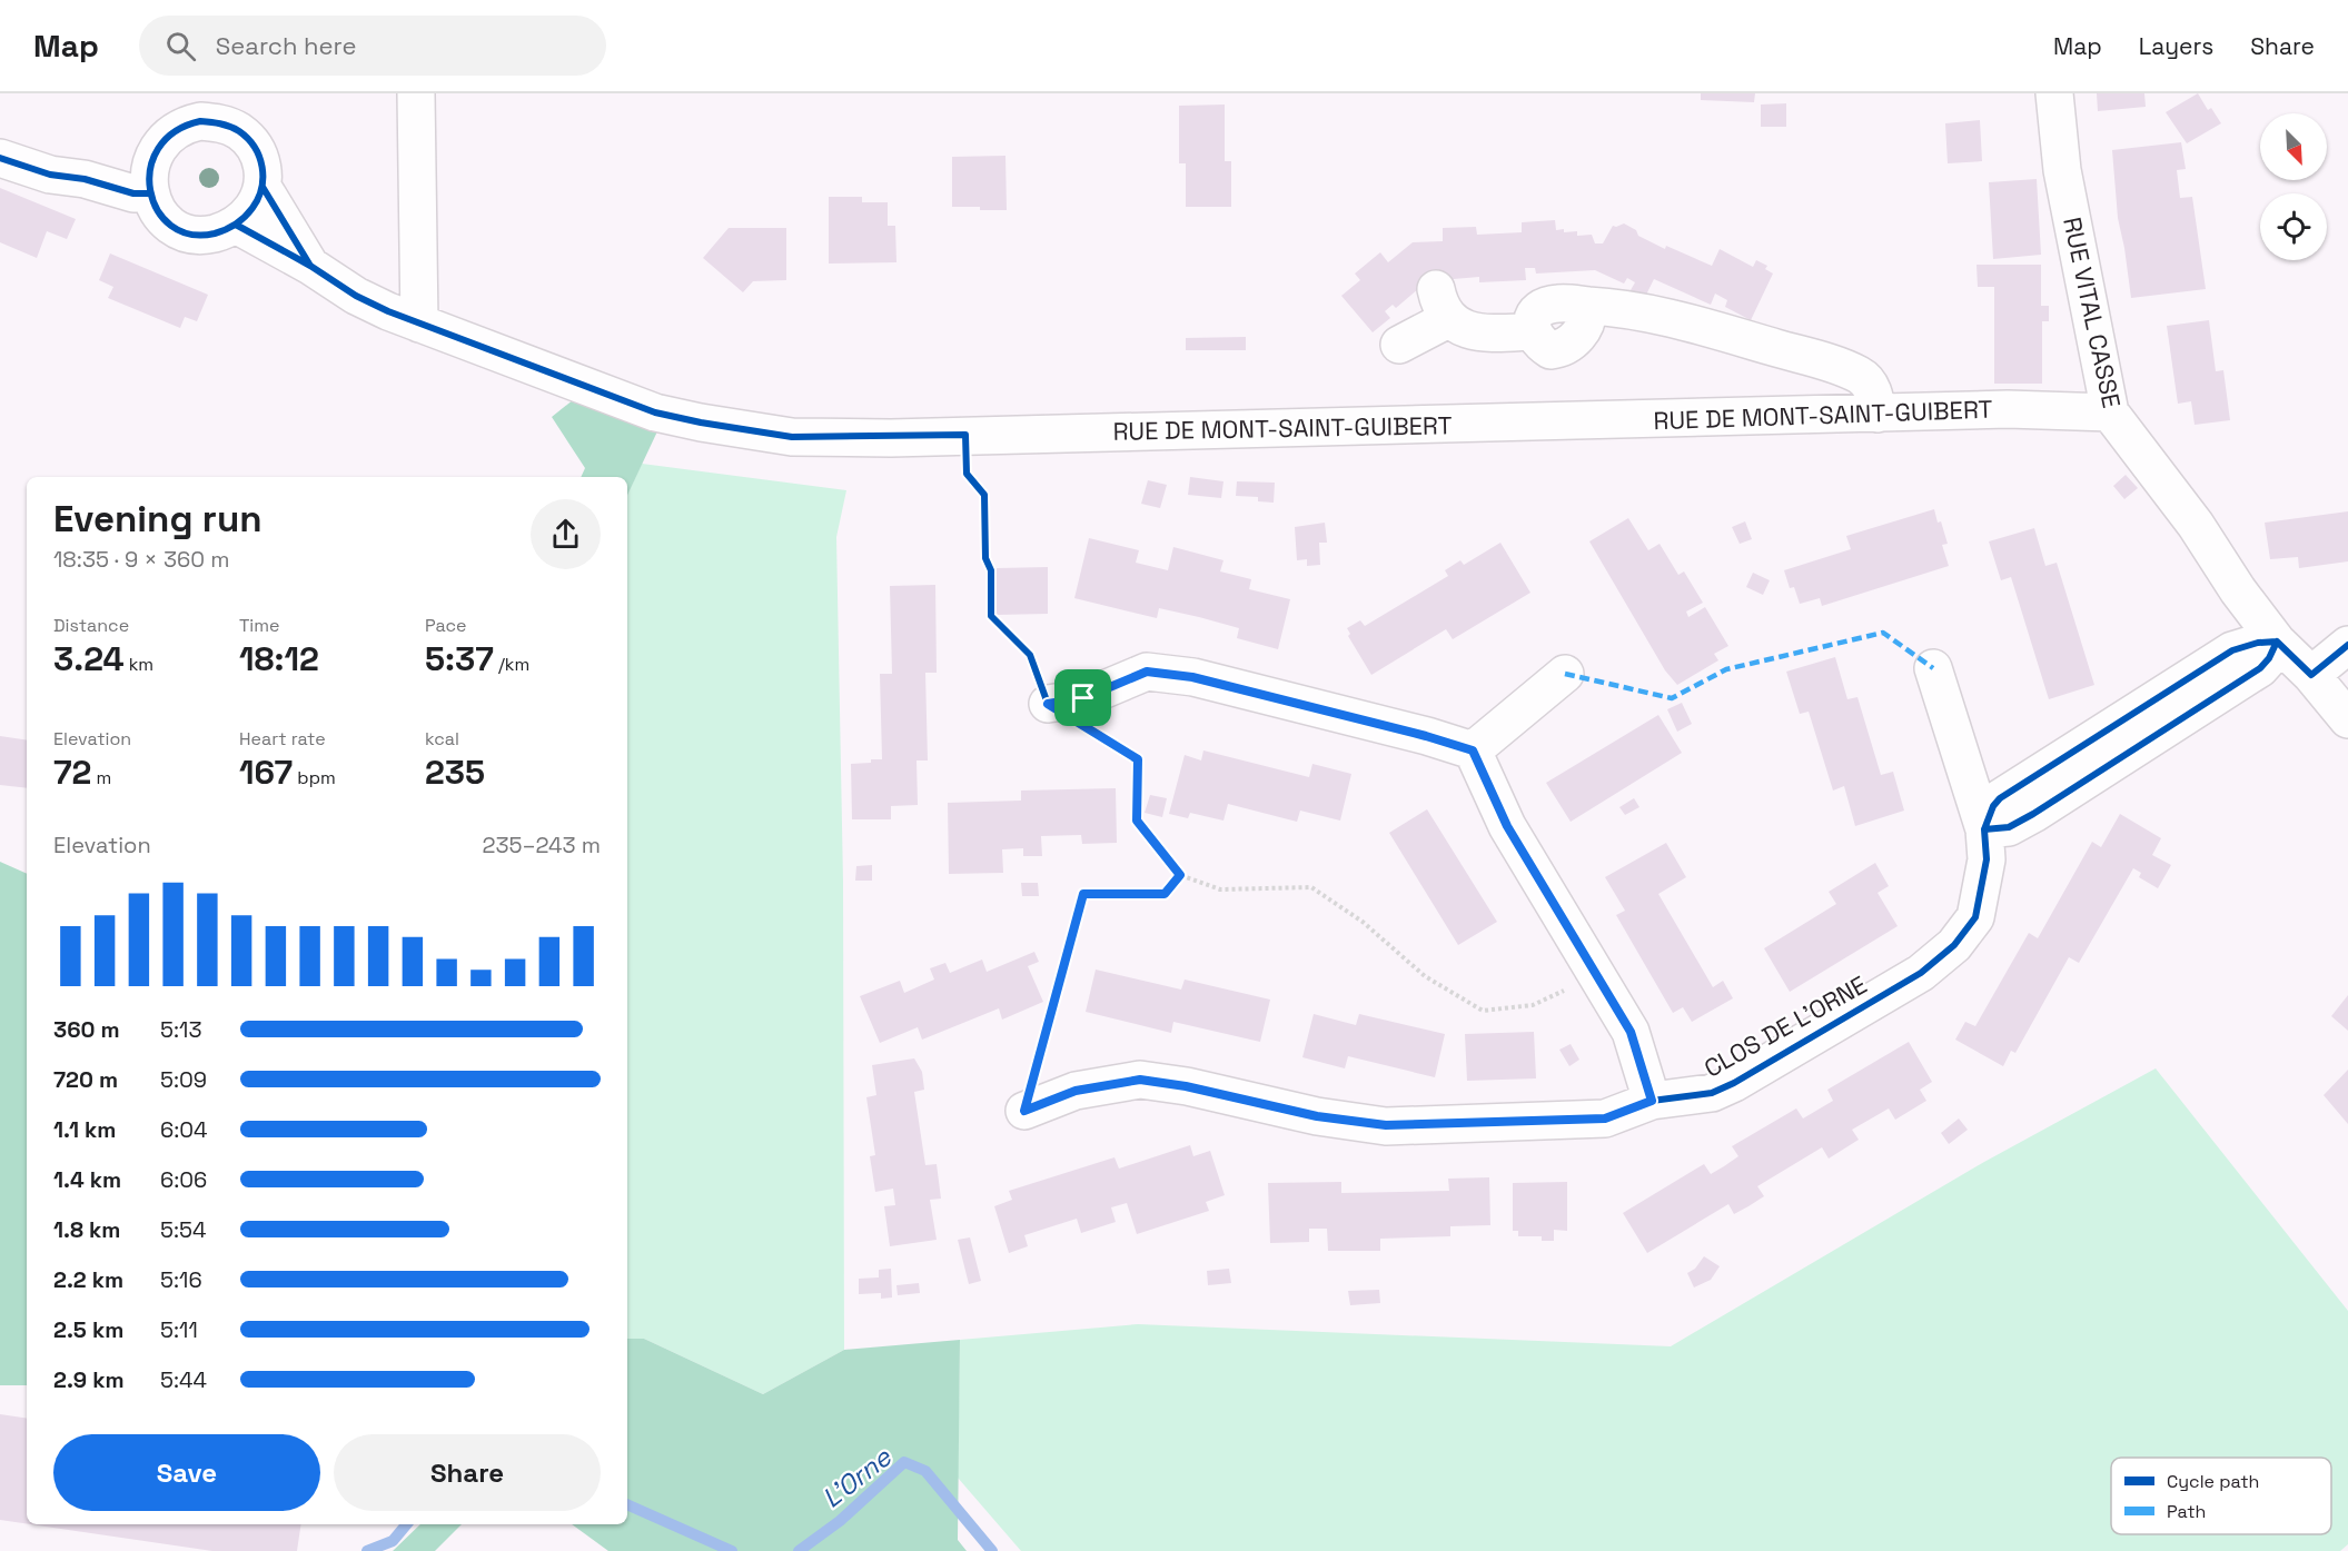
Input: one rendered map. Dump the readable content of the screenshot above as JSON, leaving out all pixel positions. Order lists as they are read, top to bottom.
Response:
{
  "streets": {
    "street": ["RUE VITAL CASSE", "RUE DE MONT-SAINT-GUIBERT", "CLOS DE L'ORNE"]
  },
  "crossings": [
    ["RUE VITAL CASSE", "RUE DE MONT-SAINT-GUIBERT"],
    ["RUE VITAL CASSE", "CLOS DE L'ORNE"]
  ],
  "water": ["L'Orne"],
  "legend": ["Cycle path", "Path"],
  "north": "bottom right",
  "page": {
    "header": "Map",
    "search": "Search here",
    "nav": ["Map", "Layers", "Share"],
    "heading": ["Evening run", "18:35 · 9 × 360 m"],
    "stats": [
      ["Distance", "3.24 km"],
      ["Time", "18:12"],
      ["Pace", "5:37 /km"],
      ["Elevation", "72 m"],
      ["Heart rate", "167 bpm"],
      ["kcal", "235"]
    ],
    "chart": ["Elevation", "235–243 m"],
    "list": [
      {
        "name": "360 m",
        "note": "5:13"
      },
      {
        "name": "720 m",
        "note": "5:09"
      },
      {
        "name": "1.1 km",
        "note": "6:04"
      },
      {
        "name": "1.4 km",
        "note": "6:06"
      },
      {
        "name": "1.8 km",
        "note": "5:54"
      },
      {
        "name": "2.2 km",
        "note": "5:16"
      },
      {
        "name": "2.5 km",
        "note": "5:11"
      },
      {
        "name": "2.9 km",
        "note": "5:44"
      }
    ],
    "buttons": ["Save", "Share"]
  }
}
